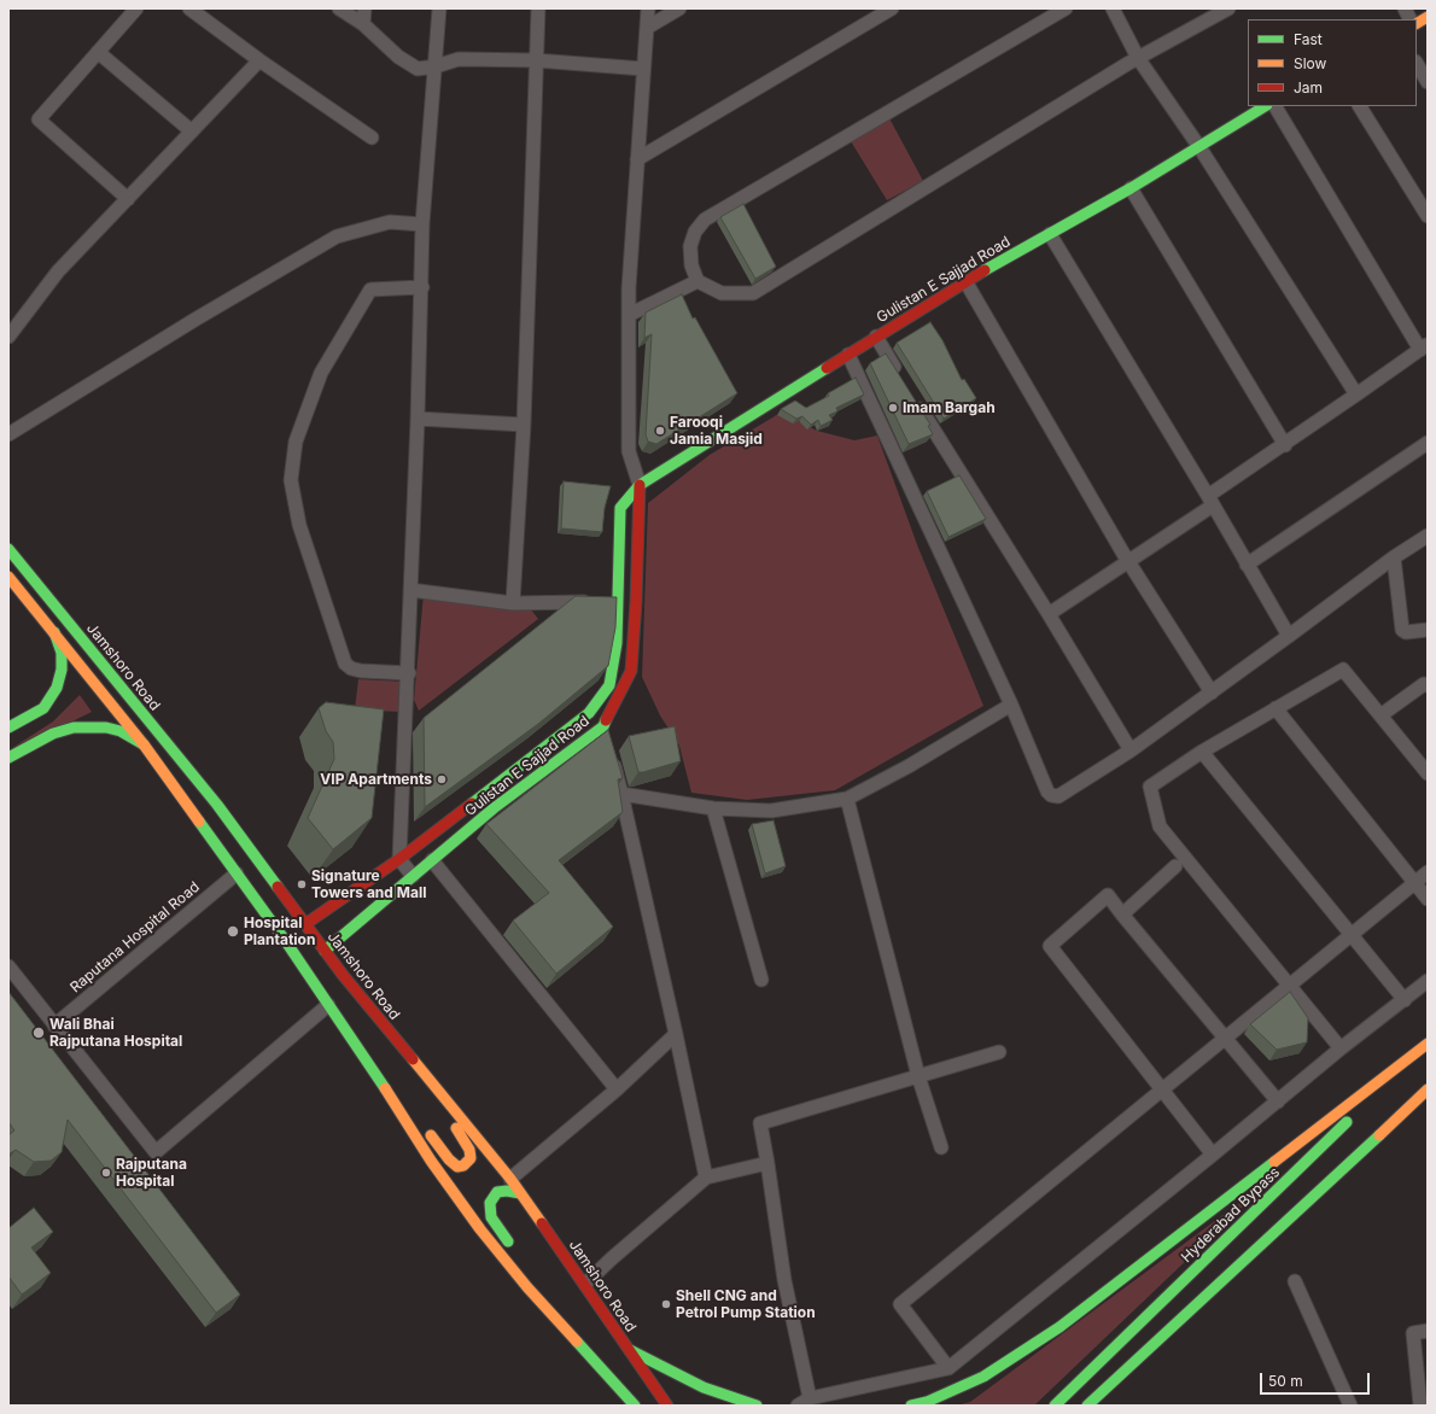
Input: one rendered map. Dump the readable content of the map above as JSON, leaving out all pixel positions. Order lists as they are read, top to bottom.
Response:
{
  "streets": {
    "main road": ["Gulistan E Sajjad Road", "Jamshoro Road", "Hyderabad Bypass"],
    "street": ["Raputana Hospital Road"]
  },
  "crossings": [
    ["Gulistan E Sajjad Road", "Jamshoro Road"]
  ],
  "places": [
    "Imam Bargah",
    "Farooqi Jamia Masjid",
    "VIP Apartments",
    "Signature Towers and Mall",
    "Hospital Plantation",
    "Wali Bhai Rajputana Hospital",
    "Rajputana Hospital",
    "Shell CNG and Petrol Pump Station"
  ],
  "legend": ["Fast", "Slow", "Jam"],
  "scale_bar": "50 m"
}
